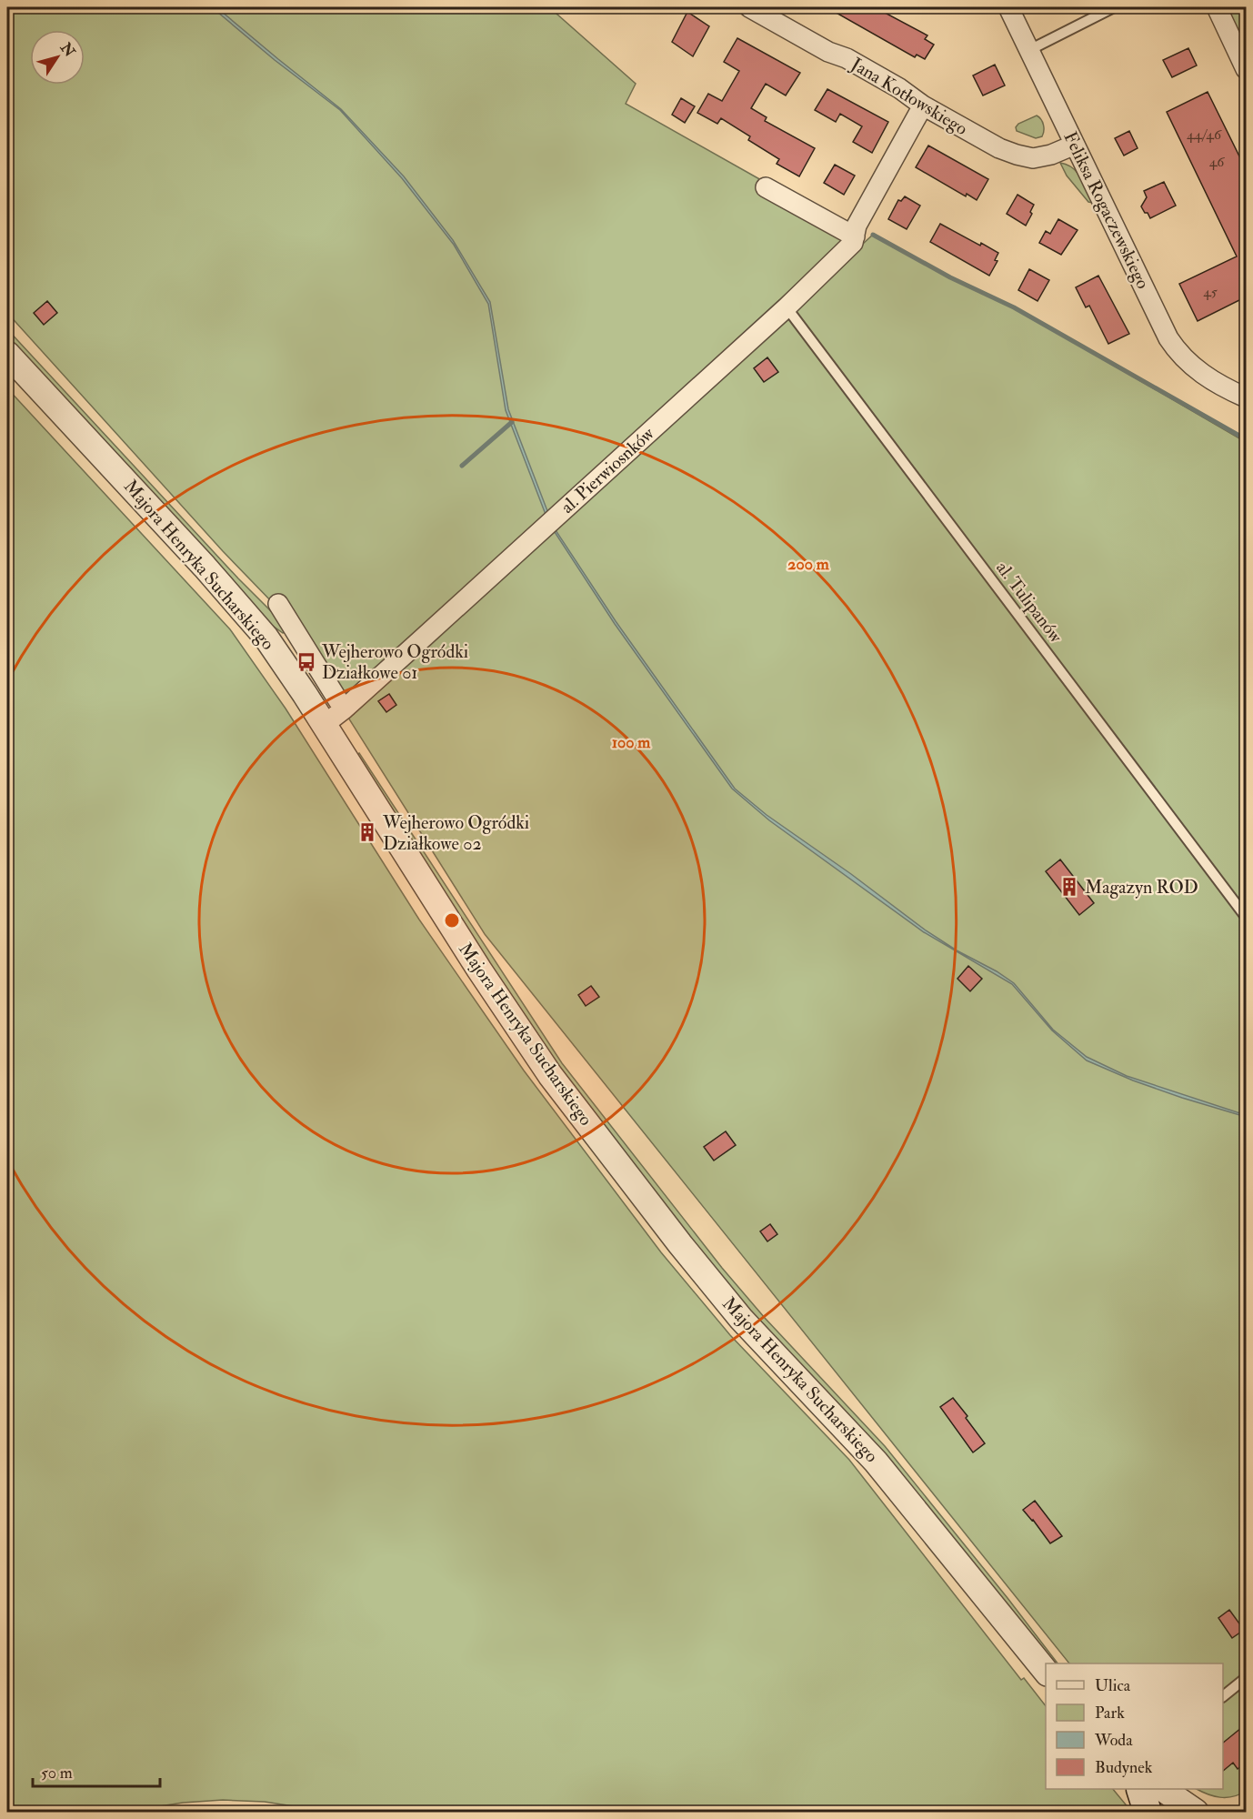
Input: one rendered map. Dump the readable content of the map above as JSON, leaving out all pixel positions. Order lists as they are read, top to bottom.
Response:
{
  "streets": {
    "street": [
      "Jana Kotłowskiego",
      "Feliksa Rogaczewskiego",
      "al. Pierwiosnków",
      "Majora Henryka Sucharskiego"
    ],
    "lane": ["al. Tulipanów"]
  },
  "crossings": [
    ["Jana Kotłowskiego", "Feliksa Rogaczewskiego"],
    ["Jana Kotłowskiego", "al. Pierwiosnków"],
    ["al. Pierwiosnków", "Majora Henryka Sucharskiego"],
    ["al. Pierwiosnków", "al. Tulipanów"]
  ],
  "places": {
    "bus stop": ["Wejherowo Ogródki Działkowe 01"],
    "building": ["Wejherowo Ogródki Działkowe 02", "Magazyn ROD"]
  },
  "house_numbers": ["44/46", "46", "45"],
  "legend": [
    "Ulica",
    "Park",
    "Woda",
    "Budynek"
  ],
  "scale_bar": "50 m",
  "north": "top right",
  "rings": ["200 m", "100 m"]
}
